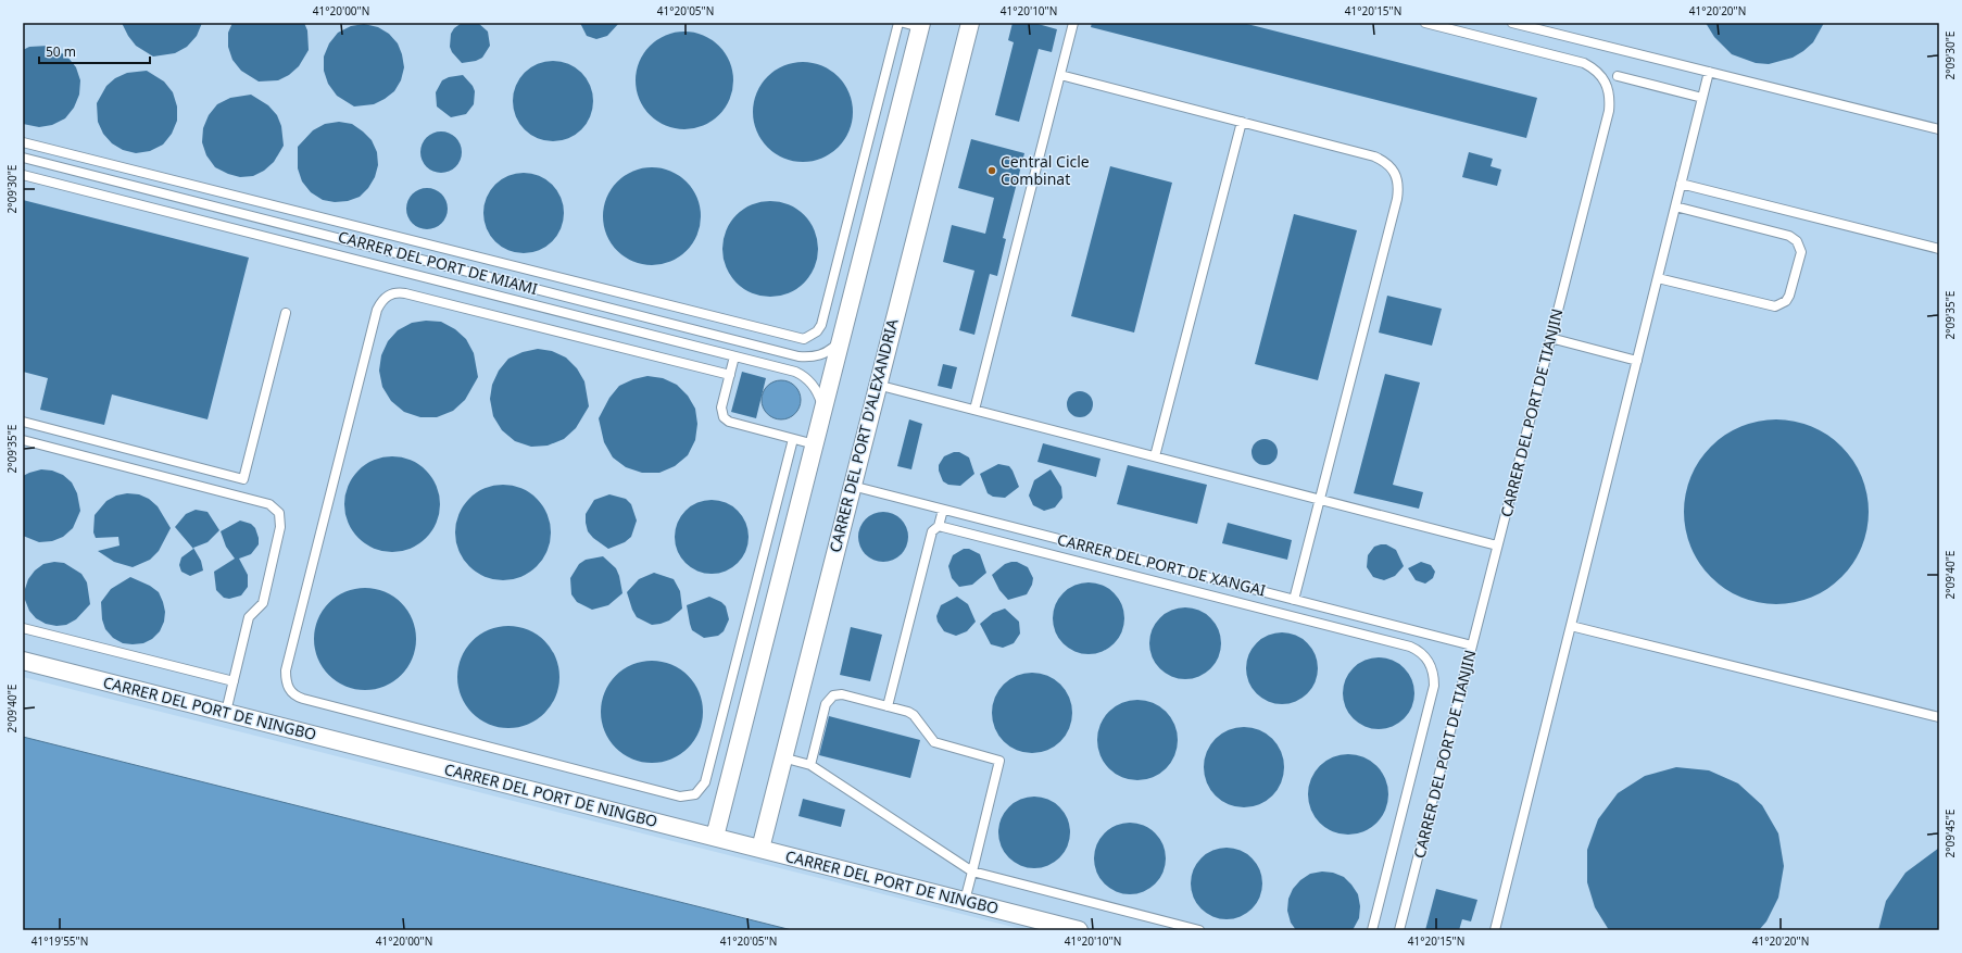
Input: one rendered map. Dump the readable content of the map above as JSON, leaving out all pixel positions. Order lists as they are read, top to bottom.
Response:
{
  "streets": {
    "street": ["CARRER DEL PORT D'ALEXANDRIA", "CARRER DEL PORT DE NINGBO"],
    "lane": ["CARRER DEL PORT DE MIAMI", "CARRER DEL PORT DE TIANJIN", "CARRER DEL PORT DE XANGAI"]
  },
  "crossings": [
    ["CARRER DEL PORT DE TIANJIN", "CARRER DEL PORT DE XANGAI"],
    ["CARRER DEL PORT D'ALEXANDRIA", "CARRER DEL PORT DE XANGAI"],
    ["CARRER DEL PORT D'ALEXANDRIA", "CARRER DEL PORT DE NINGBO"]
  ],
  "places": ["Central Cicle Combinat"],
  "scale_bar": "50 m",
  "coordinates": [
    "41°20'00\"N",
    "41°20'05\"N",
    "41°20'10\"N",
    "41°20'15\"N",
    "41°20'20\"N",
    "2°09'30\"E",
    "2°09'35\"E",
    "2°09'40\"E",
    "2°09'45\"E",
    "41°19'55\"N"
  ]
}
